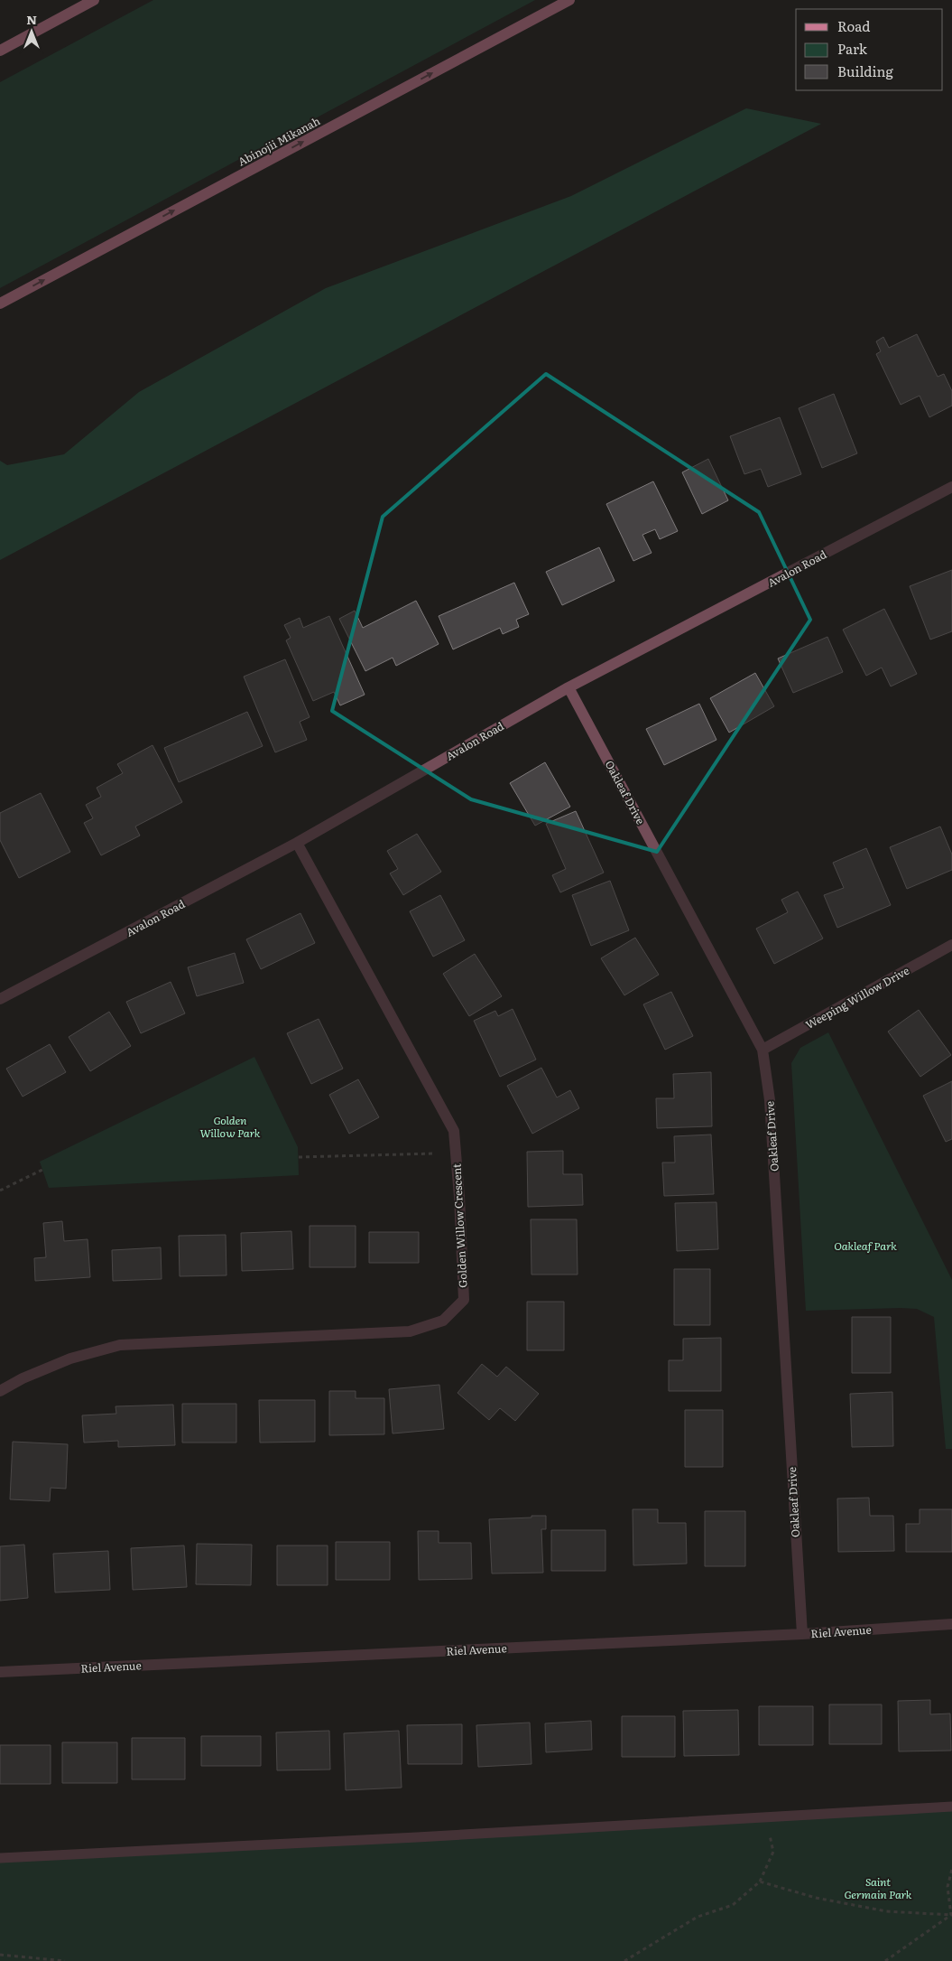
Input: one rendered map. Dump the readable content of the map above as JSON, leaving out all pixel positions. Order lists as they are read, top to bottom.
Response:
{
  "streets": {
    "main road": ["Abinojii Mikanah"],
    "street": [
      "Avalon Road",
      "Oakleaf Drive",
      "Weeping Willow Drive",
      "Golden Willow Crescent",
      "Riel Avenue"
    ]
  },
  "crossings": [
    ["Avalon Road", "Oakleaf Drive"],
    ["Avalon Road", "Golden Willow Crescent"],
    ["Oakleaf Drive", "Weeping Willow Drive"],
    ["Oakleaf Drive", "Riel Avenue"]
  ],
  "one_way": ["Abinojii Mikanah"],
  "parks": ["Golden Willow Park", "Oakleaf Park", "Saint Germain Park"],
  "legend": ["Road", "Park", "Building"],
  "north": "top"
}
